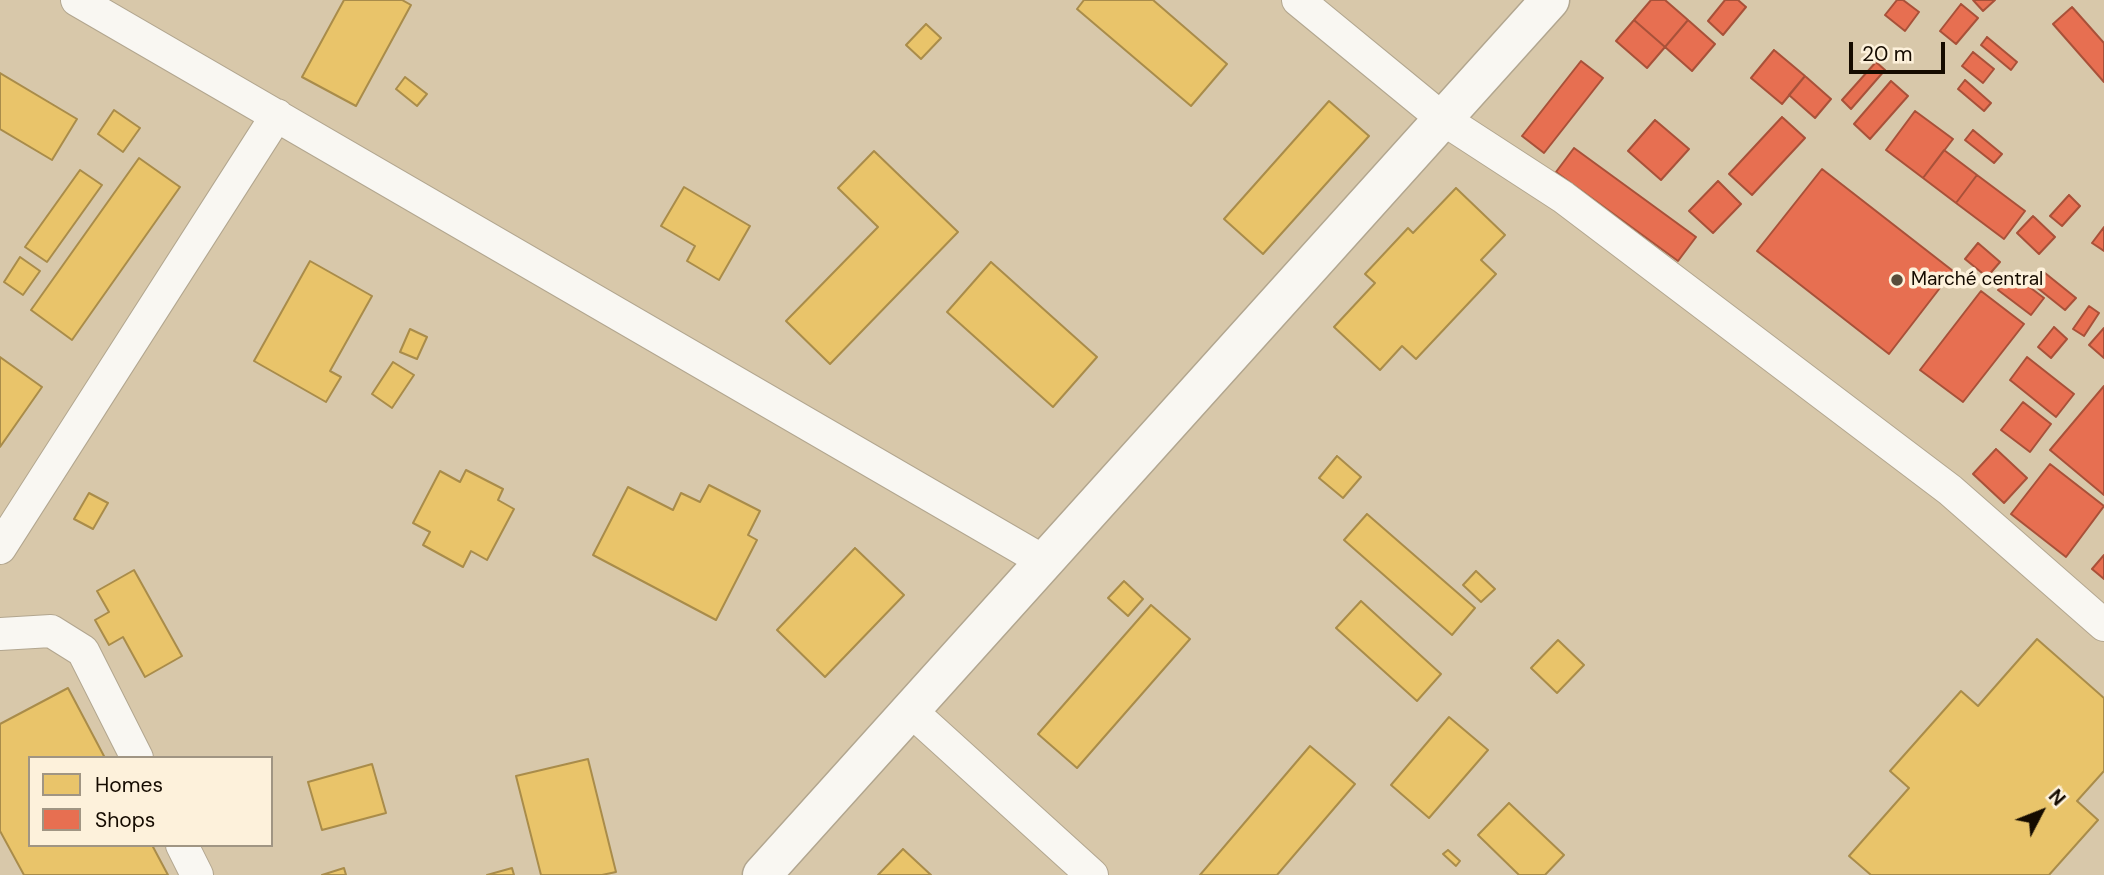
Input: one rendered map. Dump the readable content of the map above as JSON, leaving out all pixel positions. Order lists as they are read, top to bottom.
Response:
{
  "places": ["Marché central"],
  "legend": ["Homes", "Shops"],
  "scale_bar": "20 m",
  "north": "top right"
}
